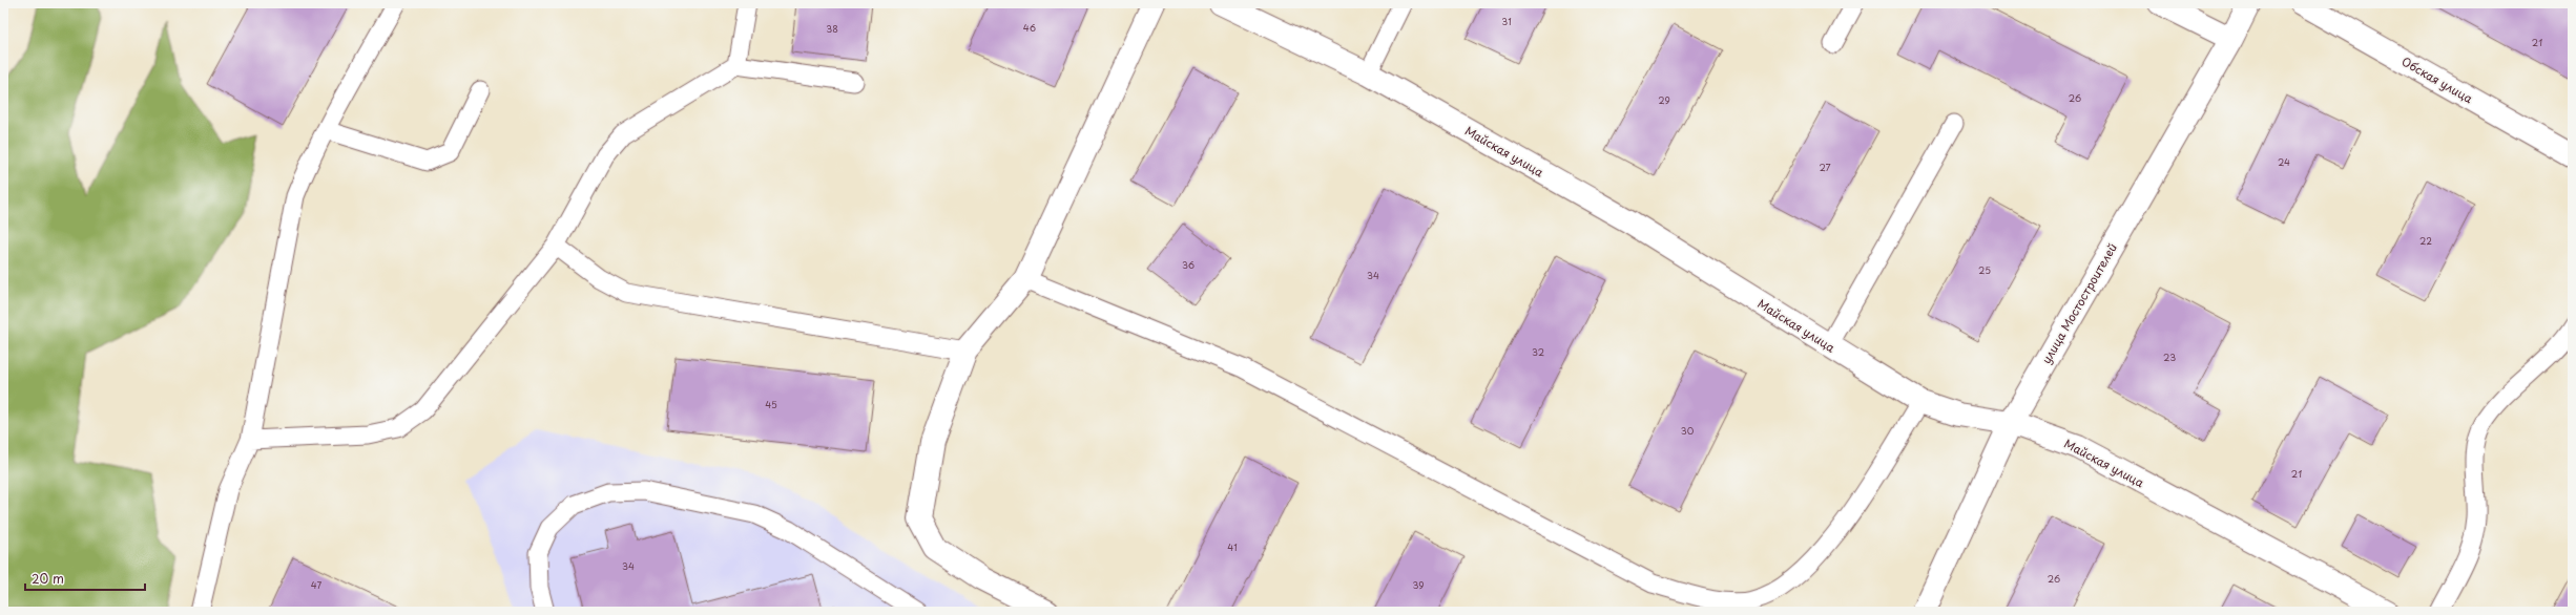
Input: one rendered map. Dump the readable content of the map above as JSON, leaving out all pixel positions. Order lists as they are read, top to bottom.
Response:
{
  "streets": {
    "street": ["Обская улица", "Майская улица", "улица Мостостроителей"]
  },
  "crossings": [
    ["Майская улица", "улица Мостостроителей"]
  ],
  "house_numbers": [
    "31",
    "46",
    "38",
    "21",
    "26",
    "29",
    "24",
    "27",
    "22",
    "36",
    "25",
    "34",
    "32",
    "23",
    "45",
    "30",
    "21",
    "41",
    "34",
    "26",
    "47",
    "39"
  ],
  "scale_bar": "20 m"
}
